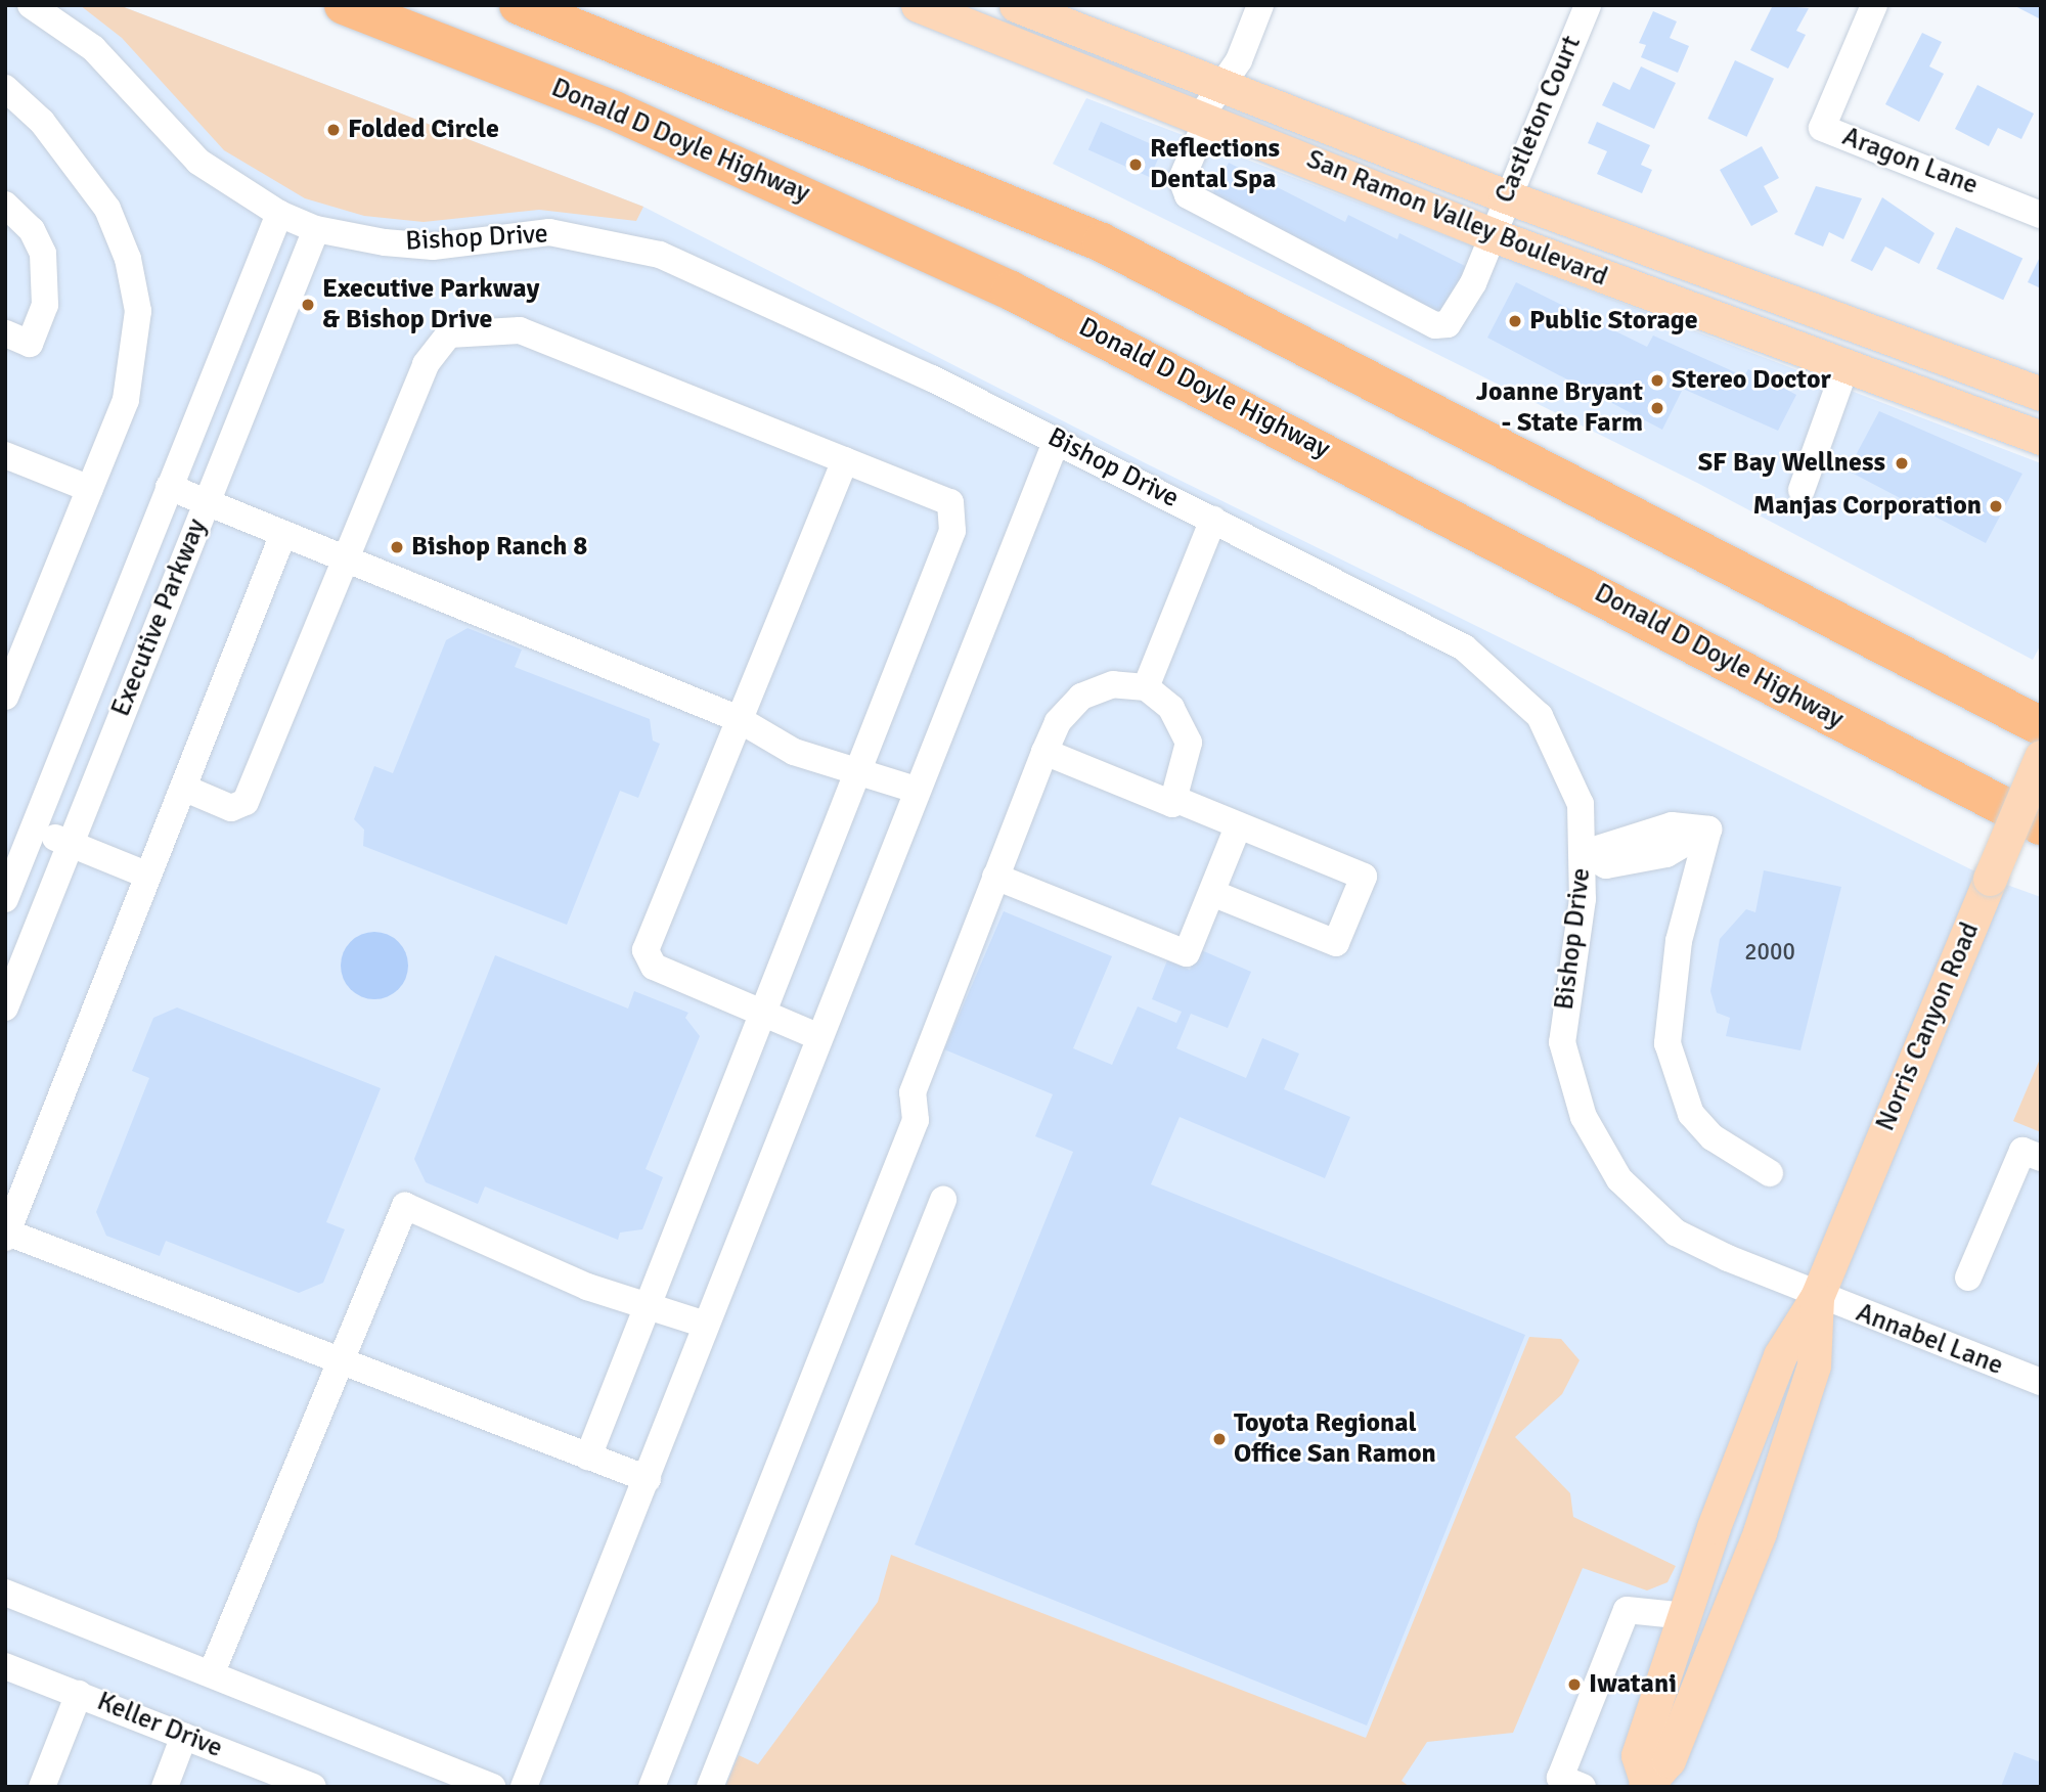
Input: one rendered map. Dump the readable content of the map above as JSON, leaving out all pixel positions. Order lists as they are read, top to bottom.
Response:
{
  "streets": {
    "highway": ["Donald D Doyle Highway"],
    "main road": ["San Ramon Valley Boulevard", "Norris Canyon Road"],
    "street": [
      "Castleton Court",
      "Aragon Lane",
      "Bishop Drive",
      "Executive Parkway",
      "Annabel Lane",
      "Keller Drive"
    ]
  },
  "crossings": [
    ["Castleton Court", "San Ramon Valley Boulevard"],
    ["Bishop Drive", "Executive Parkway"],
    ["Bishop Drive", "Norris Canyon Road"],
    ["Bishop Drive", "Annabel Lane"],
    ["Norris Canyon Road", "Annabel Lane"]
  ],
  "places": [
    "Folded Circle",
    "Reflections Dental Spa",
    "Executive Parkway & Bishop Drive",
    "Public Storage",
    "Stereo Doctor",
    "Joanne Bryant - State Farm",
    "SF Bay Wellness",
    "Manjas Corporation",
    "Bishop Ranch 8",
    "Toyota Regional Office San Ramon",
    "Iwatani"
  ],
  "house_numbers": ["2000"]
}
